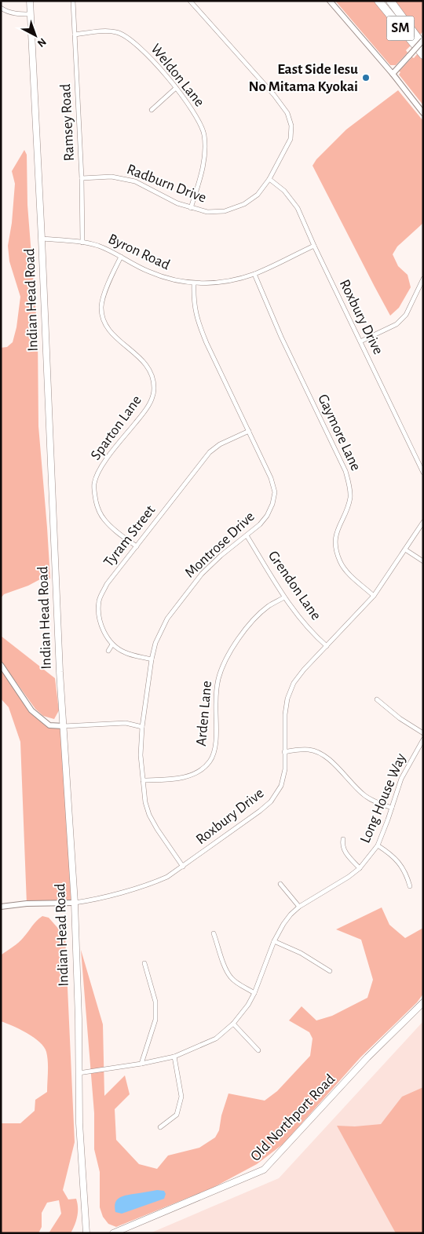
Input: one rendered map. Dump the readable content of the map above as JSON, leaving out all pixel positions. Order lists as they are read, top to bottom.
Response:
{
  "streets": {
    "highway": ["SM"],
    "main road": ["Indian Head Road", "Old Northport Road"],
    "street": [
      "Weldon Lane",
      "Ramsey Road",
      "Radburn Drive",
      "Byron Road",
      "Roxbury Drive",
      "Sparton Lane",
      "Gaymore Lane",
      "Tyram Street",
      "Montrose Drive",
      "Grendon Lane",
      "Arden Lane",
      "Long House Way"
    ]
  },
  "crossings": [
    ["Weldon Lane", "Ramsey Road"],
    ["Weldon Lane", "Radburn Drive"],
    ["Ramsey Road", "Radburn Drive"],
    ["Ramsey Road", "Byron Road"],
    ["Radburn Drive", "Roxbury Drive"],
    ["Byron Road", "Indian Head Road"],
    ["Byron Road", "Roxbury Drive"],
    ["Byron Road", "Sparton Lane"],
    ["Byron Road", "Gaymore Lane"],
    ["Byron Road", "Montrose Drive"],
    ["Indian Head Road", "Roxbury Drive"],
    ["Indian Head Road", "Long House Way"],
    ["Roxbury Drive", "Gaymore Lane"],
    ["Roxbury Drive", "Montrose Drive"],
    ["Roxbury Drive", "Grendon Lane"],
    ["Sparton Lane", "Tyram Street"],
    ["Tyram Street", "Montrose Drive"],
    ["Montrose Drive", "Grendon Lane"],
    ["Montrose Drive", "Arden Lane"],
    ["Grendon Lane", "Arden Lane"]
  ],
  "places": ["East Side Iesu No Mitama Kyokai"],
  "north": "bottom right"
}
